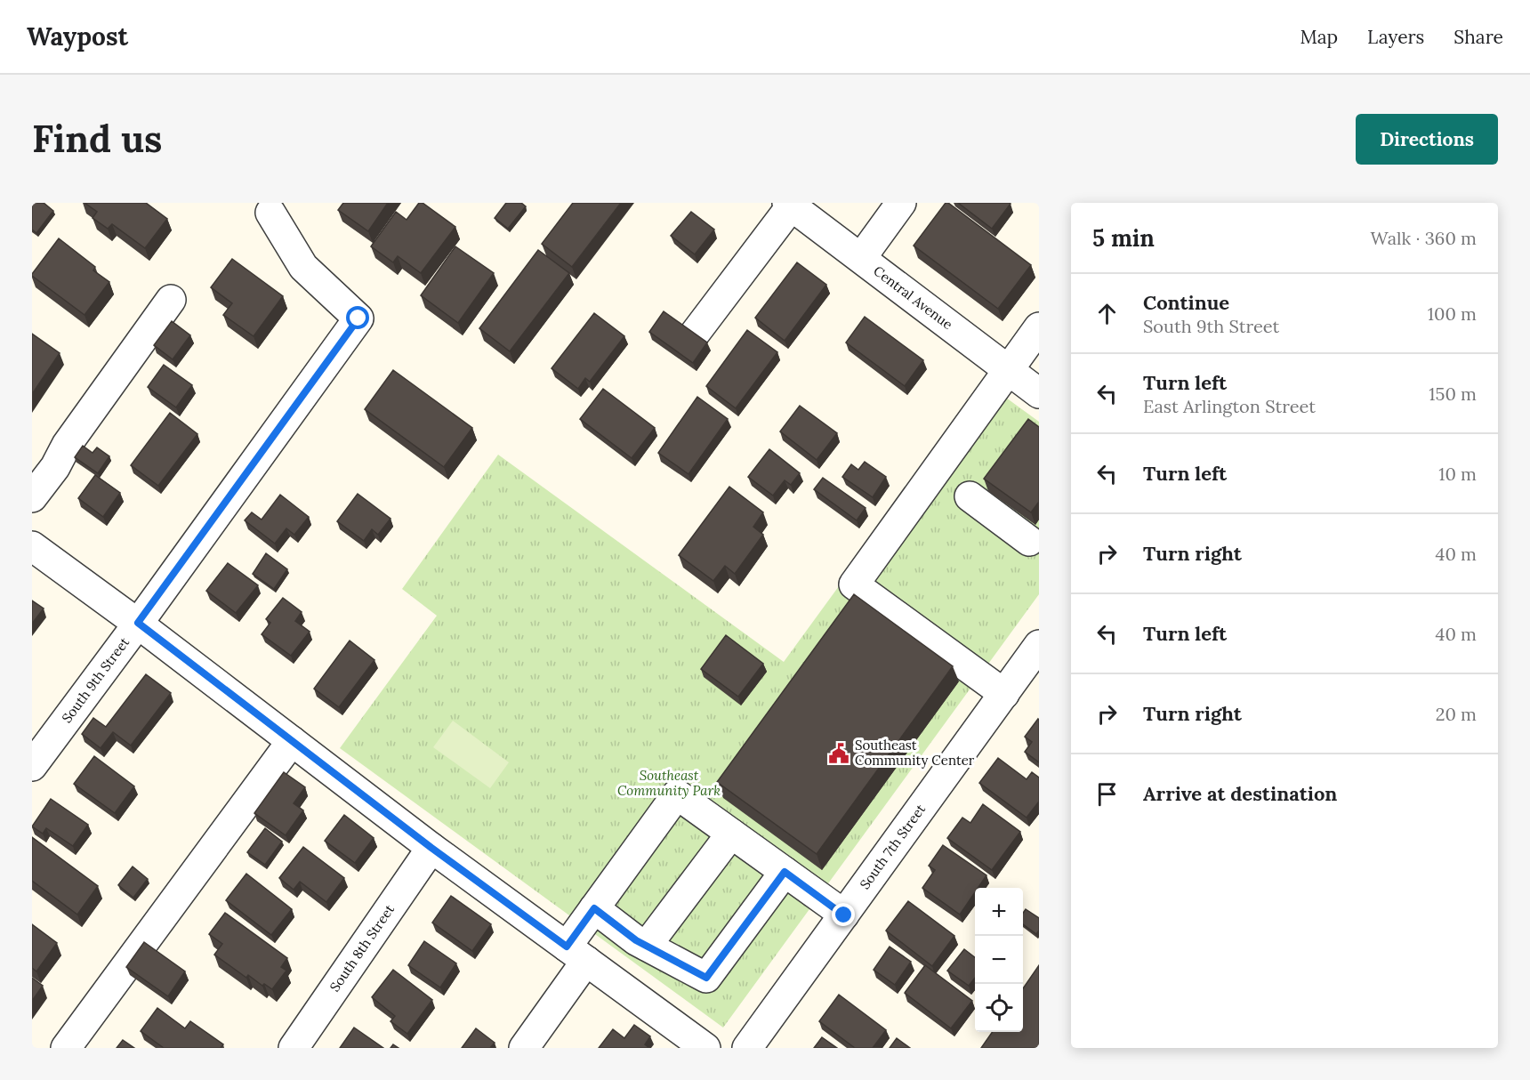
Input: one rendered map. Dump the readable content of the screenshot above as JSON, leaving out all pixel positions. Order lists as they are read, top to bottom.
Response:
{
  "streets": {
    "street": [
      "Central Avenue",
      "South 9th Street",
      "South 7th Street",
      "South 8th Street"
    ]
  },
  "parks": ["Southeast Community Park"],
  "places": {
    "public building": ["Southeast Community Center"]
  },
  "page": {
    "header": "Waypost",
    "nav": ["Map", "Layers", "Share"],
    "buttons": "Directions",
    "title": "Find us",
    "heading": ["5 min", "Walk · 360 m"],
    "list": [
      ["Continue", "South 9th Street", "100 m"],
      ["Turn left", "East Arlington Street", "150 m"],
      ["Turn left", "10 m"],
      ["Turn right", "40 m"],
      ["Turn left", "40 m"],
      ["Turn right", "20 m"],
      "Arrive at destination"
    ],
    "map_buttons": ["+", "−"]
  }
}
